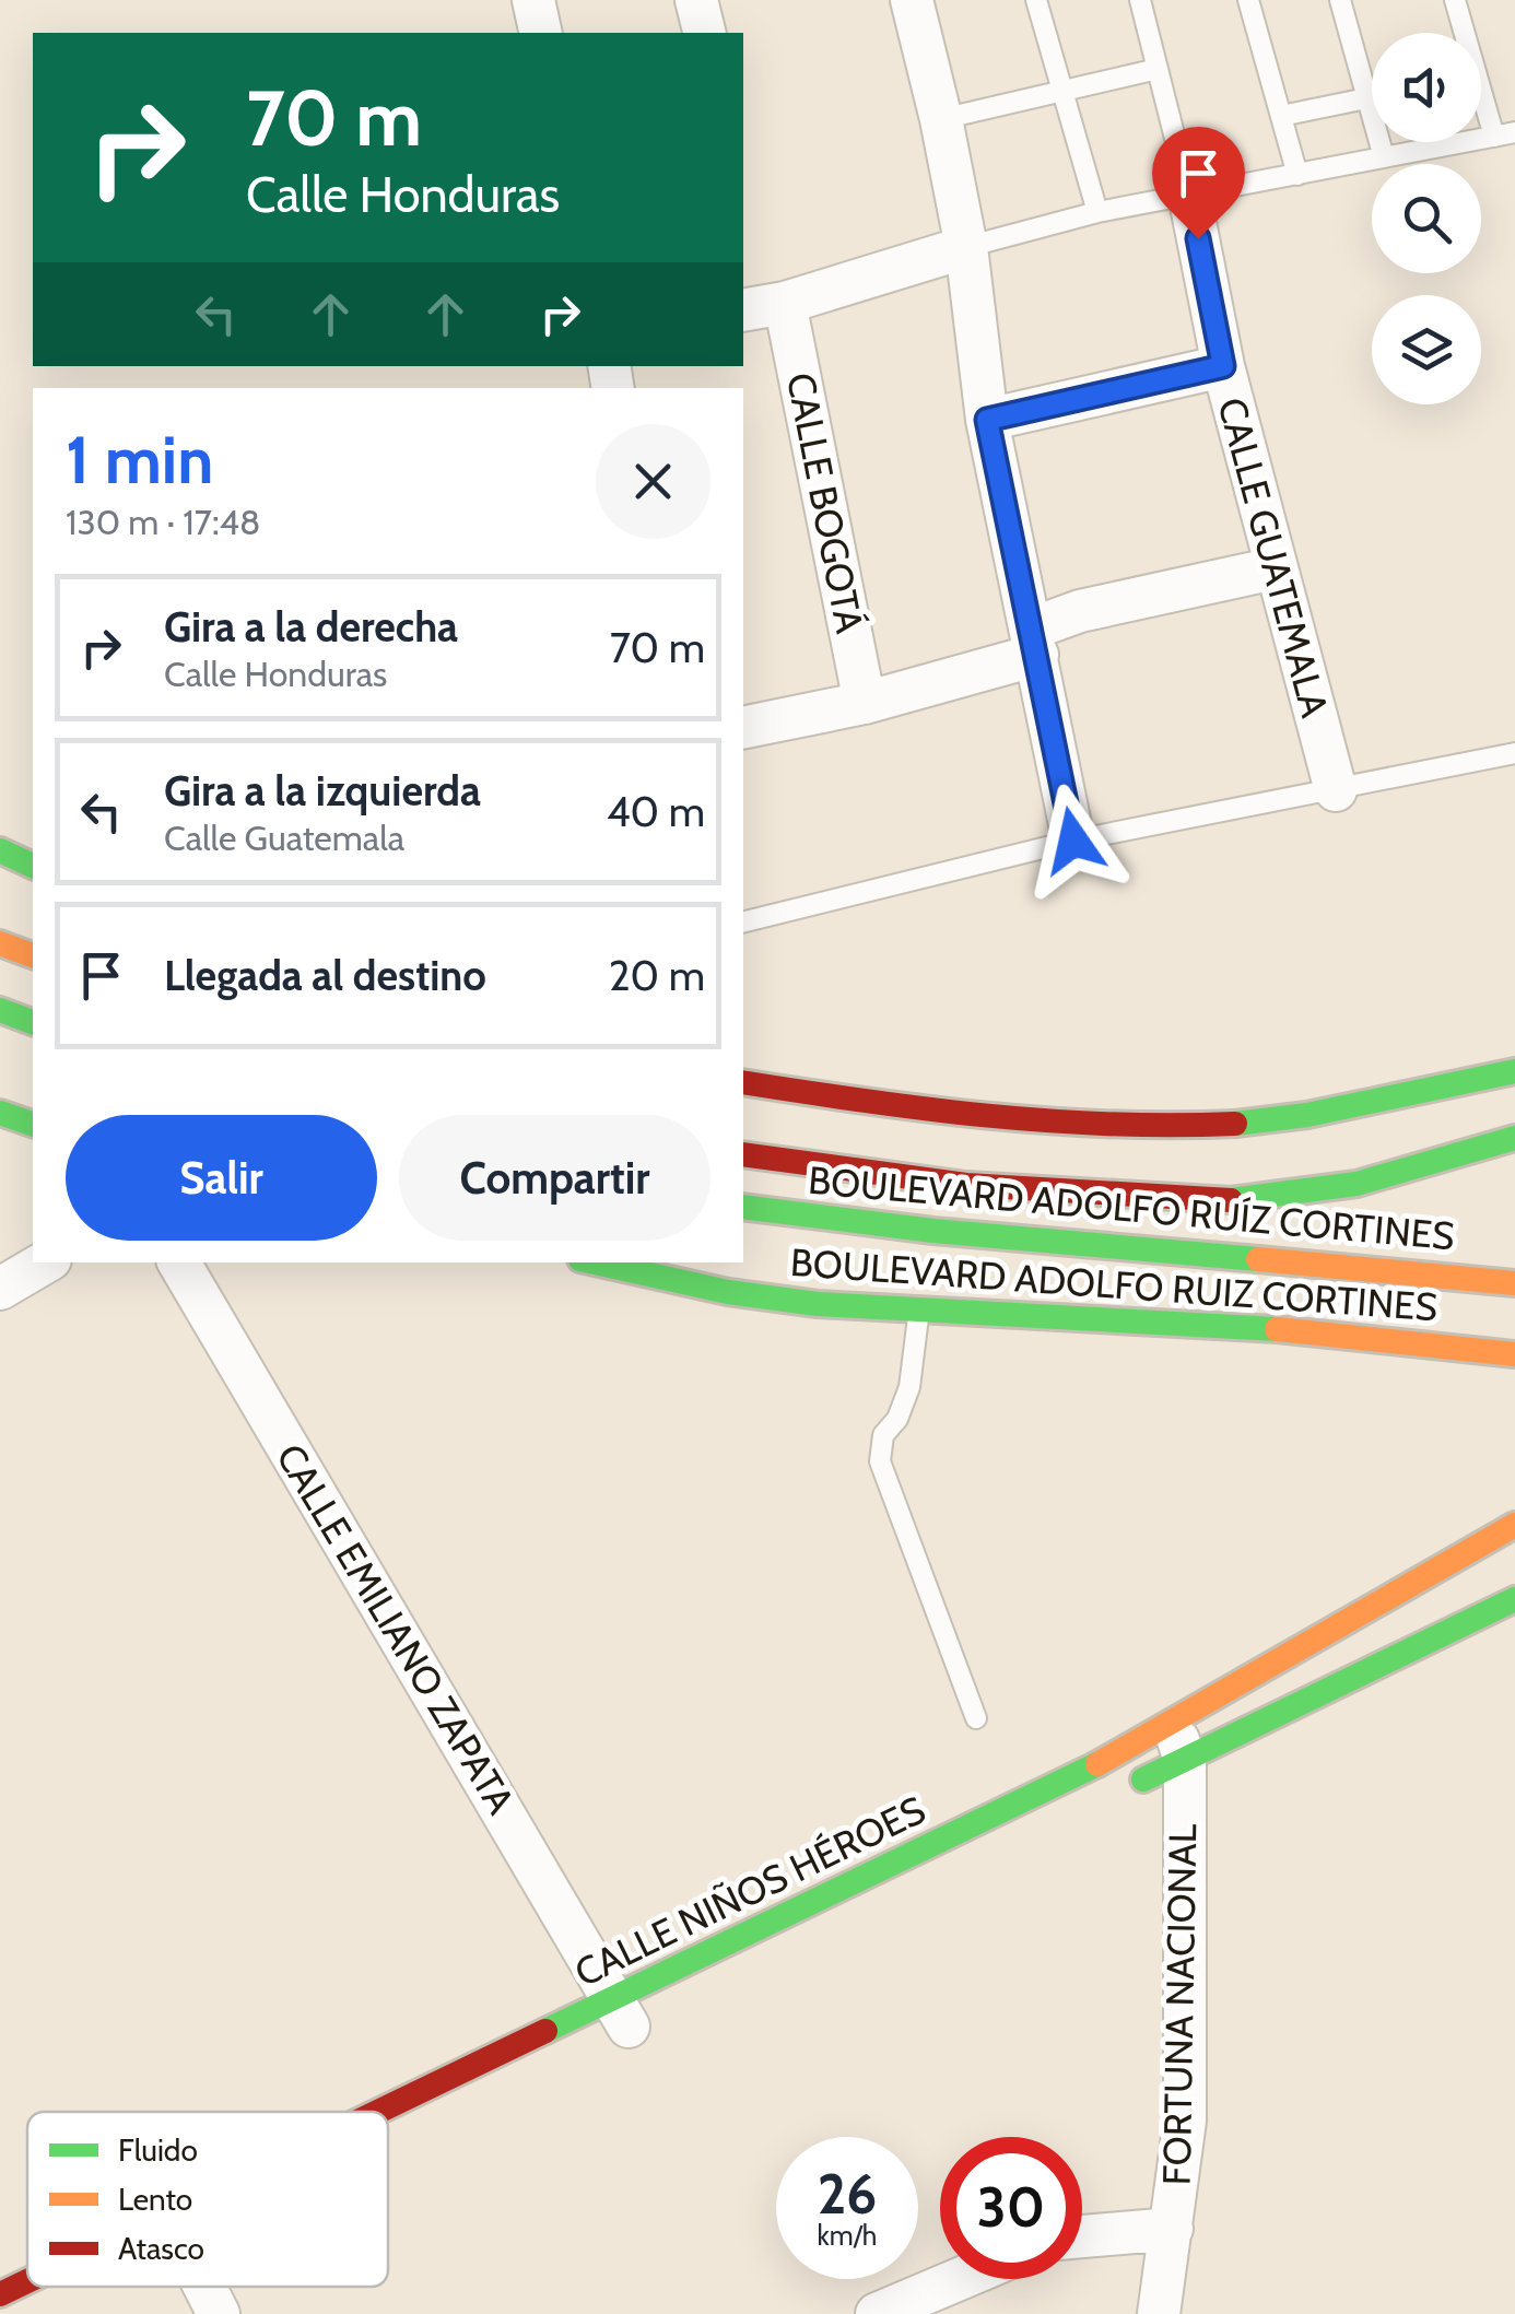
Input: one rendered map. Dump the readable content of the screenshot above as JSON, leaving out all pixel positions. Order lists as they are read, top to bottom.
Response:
{
  "streets": {
    "main road": ["BOULEVARD ADOLFO RUÍZ CORTINES", "BOULEVARD ADOLFO RUIZ CORTINES", "CALLE NIÑOS HÉROES"],
    "street": [
      "CALLE BOGOTÁ",
      "CALLE GUATEMALA",
      "CALLE EMILIANO ZAPATA",
      "FORTUNA NACIONAL"
    ]
  },
  "crossings": [
    ["CALLE EMILIANO ZAPATA", "CALLE NIÑOS HÉROES"],
    ["CALLE NIÑOS HÉROES", "FORTUNA NACIONAL"]
  ],
  "legend": ["Fluido", "Lento", "Atasco"],
  "page": {
    "turn": ["70 m", "Calle Honduras"],
    "heading": ["1 min", "130 m · 17:48"],
    "list": [
      {
        "name": "Gira a la derecha",
        "note": "Calle Honduras",
        "value": "70 m"
      },
      {
        "name": "Gira a la izquierda",
        "note": "Calle Guatemala",
        "value": "40 m"
      },
      {
        "name": "Llegada al destino",
        "value": "20 m"
      }
    ],
    "buttons": ["Salir", "Compartir"],
    "speed": "26 km/h",
    "limit": "30"
  }
}
